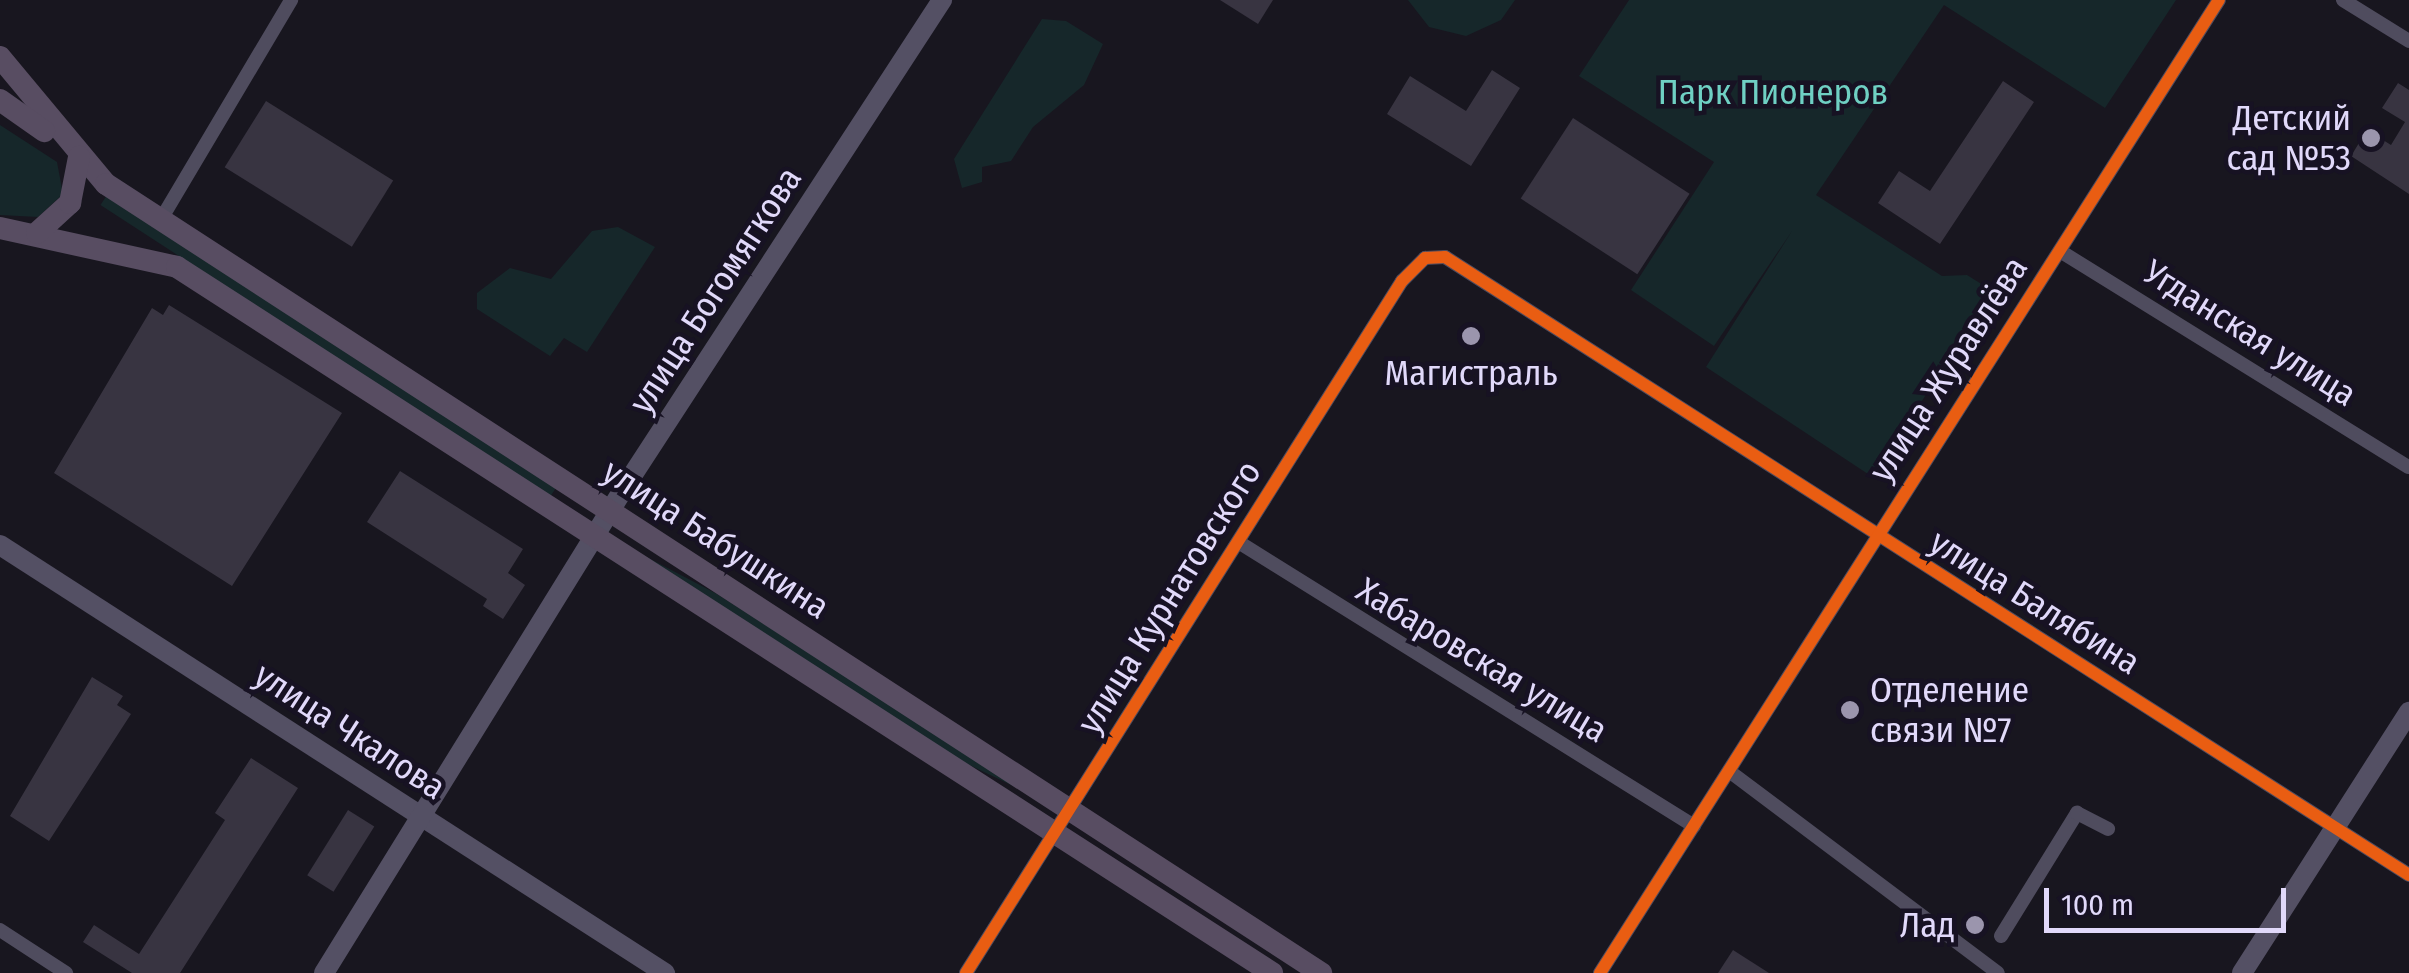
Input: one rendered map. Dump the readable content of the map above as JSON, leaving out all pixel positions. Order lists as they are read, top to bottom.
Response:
{
  "streets": {
    "main road": ["улица Богомягкова", "улица Бабушкина", "улица Чкалова"],
    "street": [
      "Угданская улица",
      "улица Журавлёва",
      "улица Курнатовского",
      "улица Балябина",
      "Хабаровская улица"
    ]
  },
  "crossings": [
    ["улица Богомягкова", "улица Бабушкина"],
    ["улица Богомягкова", "улица Чкалова"],
    ["Угданская улица", "улица Журавлёва"],
    ["улица Журавлёва", "улица Балябина"],
    ["улица Журавлёва", "Хабаровская улица"],
    ["улица Бабушкина", "улица Курнатовского"],
    ["улица Курнатовского", "улица Балябина"],
    ["улица Курнатовского", "Хабаровская улица"]
  ],
  "parks": ["Парк Пионеров"],
  "places": [
    "Детский сад №53",
    "Магистраль",
    "Отделение связи №7",
    "Лад"
  ],
  "scale_bar": "100 m"
}
